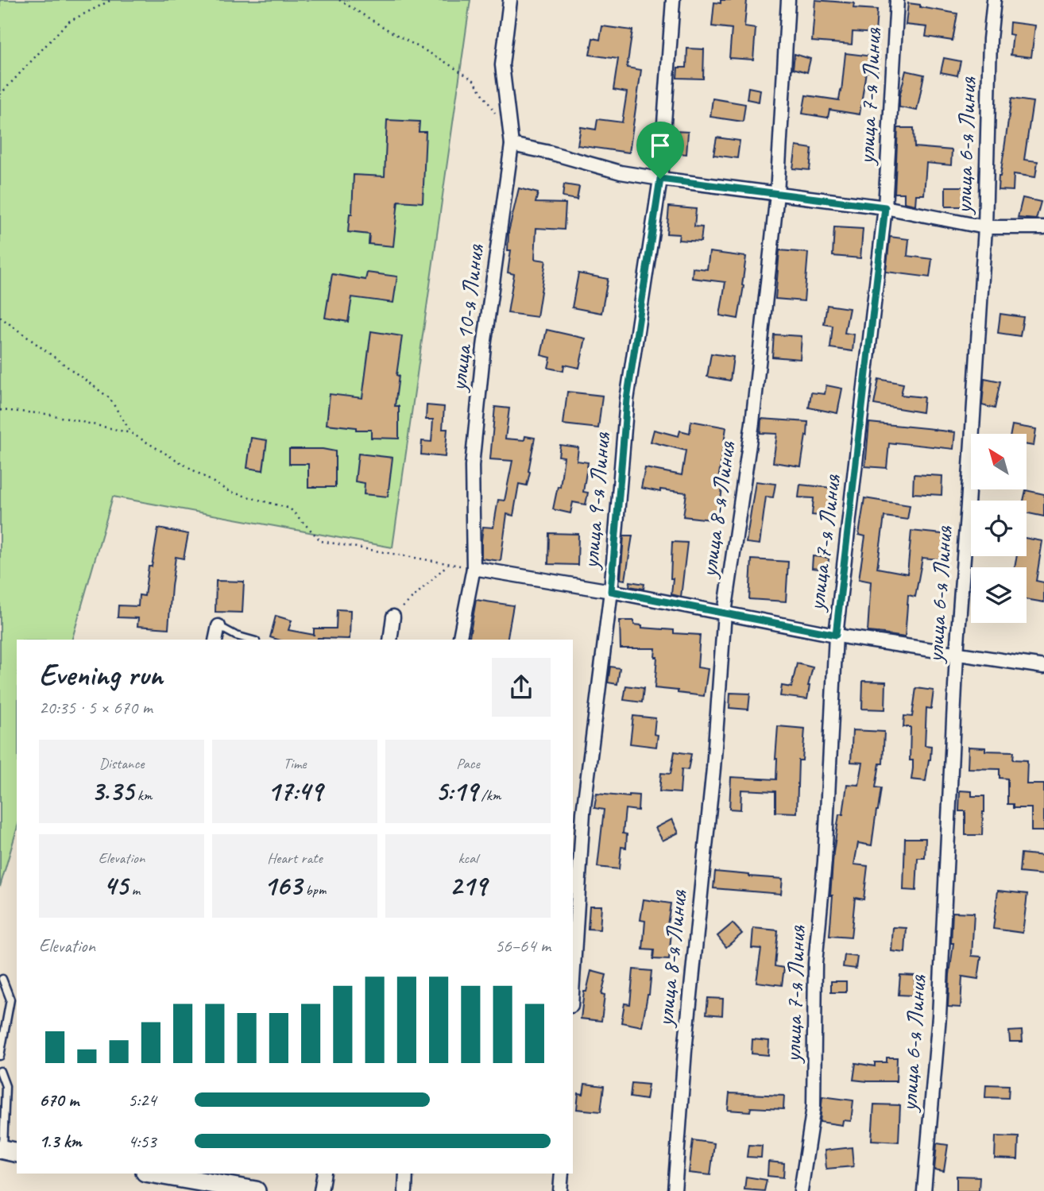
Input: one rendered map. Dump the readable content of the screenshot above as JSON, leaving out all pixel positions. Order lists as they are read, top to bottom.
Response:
{
  "streets": {
    "street": [
      "улица 7-я Линия",
      "улица 6-я Линия",
      "улица 10-я Линия",
      "улица 9-я Линия",
      "улица 8-я Линия"
    ]
  },
  "north": "top left",
  "page": {
    "heading": ["Evening run", "20:35 · 5 × 670 m"],
    "stats": [
      ["Distance", "3.35 km"],
      ["Time", "17:49"],
      ["Pace", "5:19 /km"],
      ["Elevation", "45 m"],
      ["Heart rate", "163 bpm"],
      ["kcal", "219"]
    ],
    "chart": ["Elevation", "56–64 m"],
    "list": [
      {
        "name": "670 m",
        "note": "5:24"
      },
      {
        "name": "1.3 km",
        "note": "4:53"
      }
    ]
  }
}
